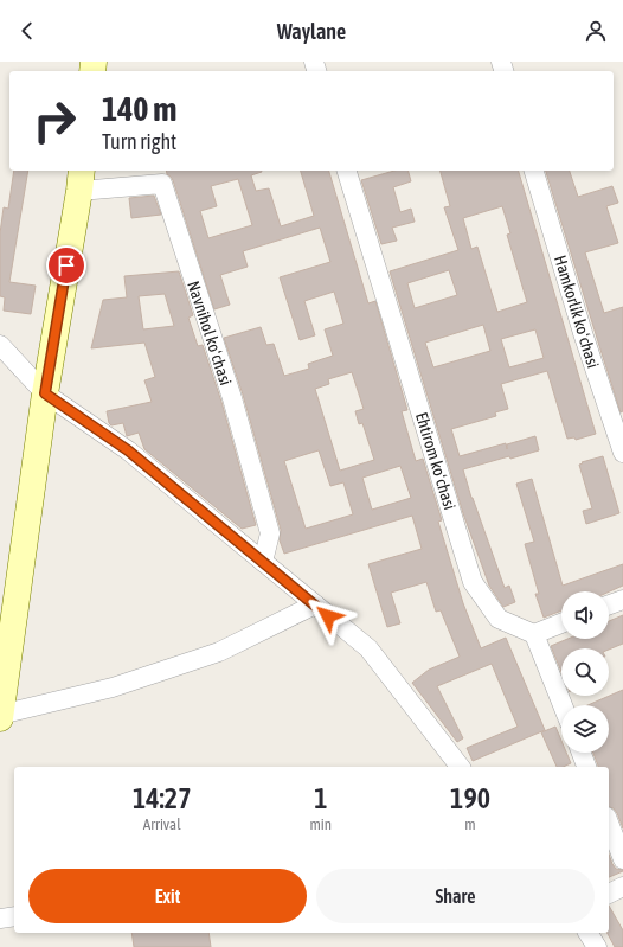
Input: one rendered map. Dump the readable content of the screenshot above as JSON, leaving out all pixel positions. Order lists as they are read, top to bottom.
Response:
{
  "streets": {
    "street": ["Hamkorlik koʻchasi", "Navnihol koʻchasi", "Ehtirom koʻchasi"]
  },
  "page": {
    "header": "Waylane",
    "turn": ["140 m", "Turn right"],
    "eta": [
      "14:27",
      "Arrival",
      "1",
      "min",
      "190",
      "m"
    ],
    "buttons": ["Exit", "Share"]
  }
}
